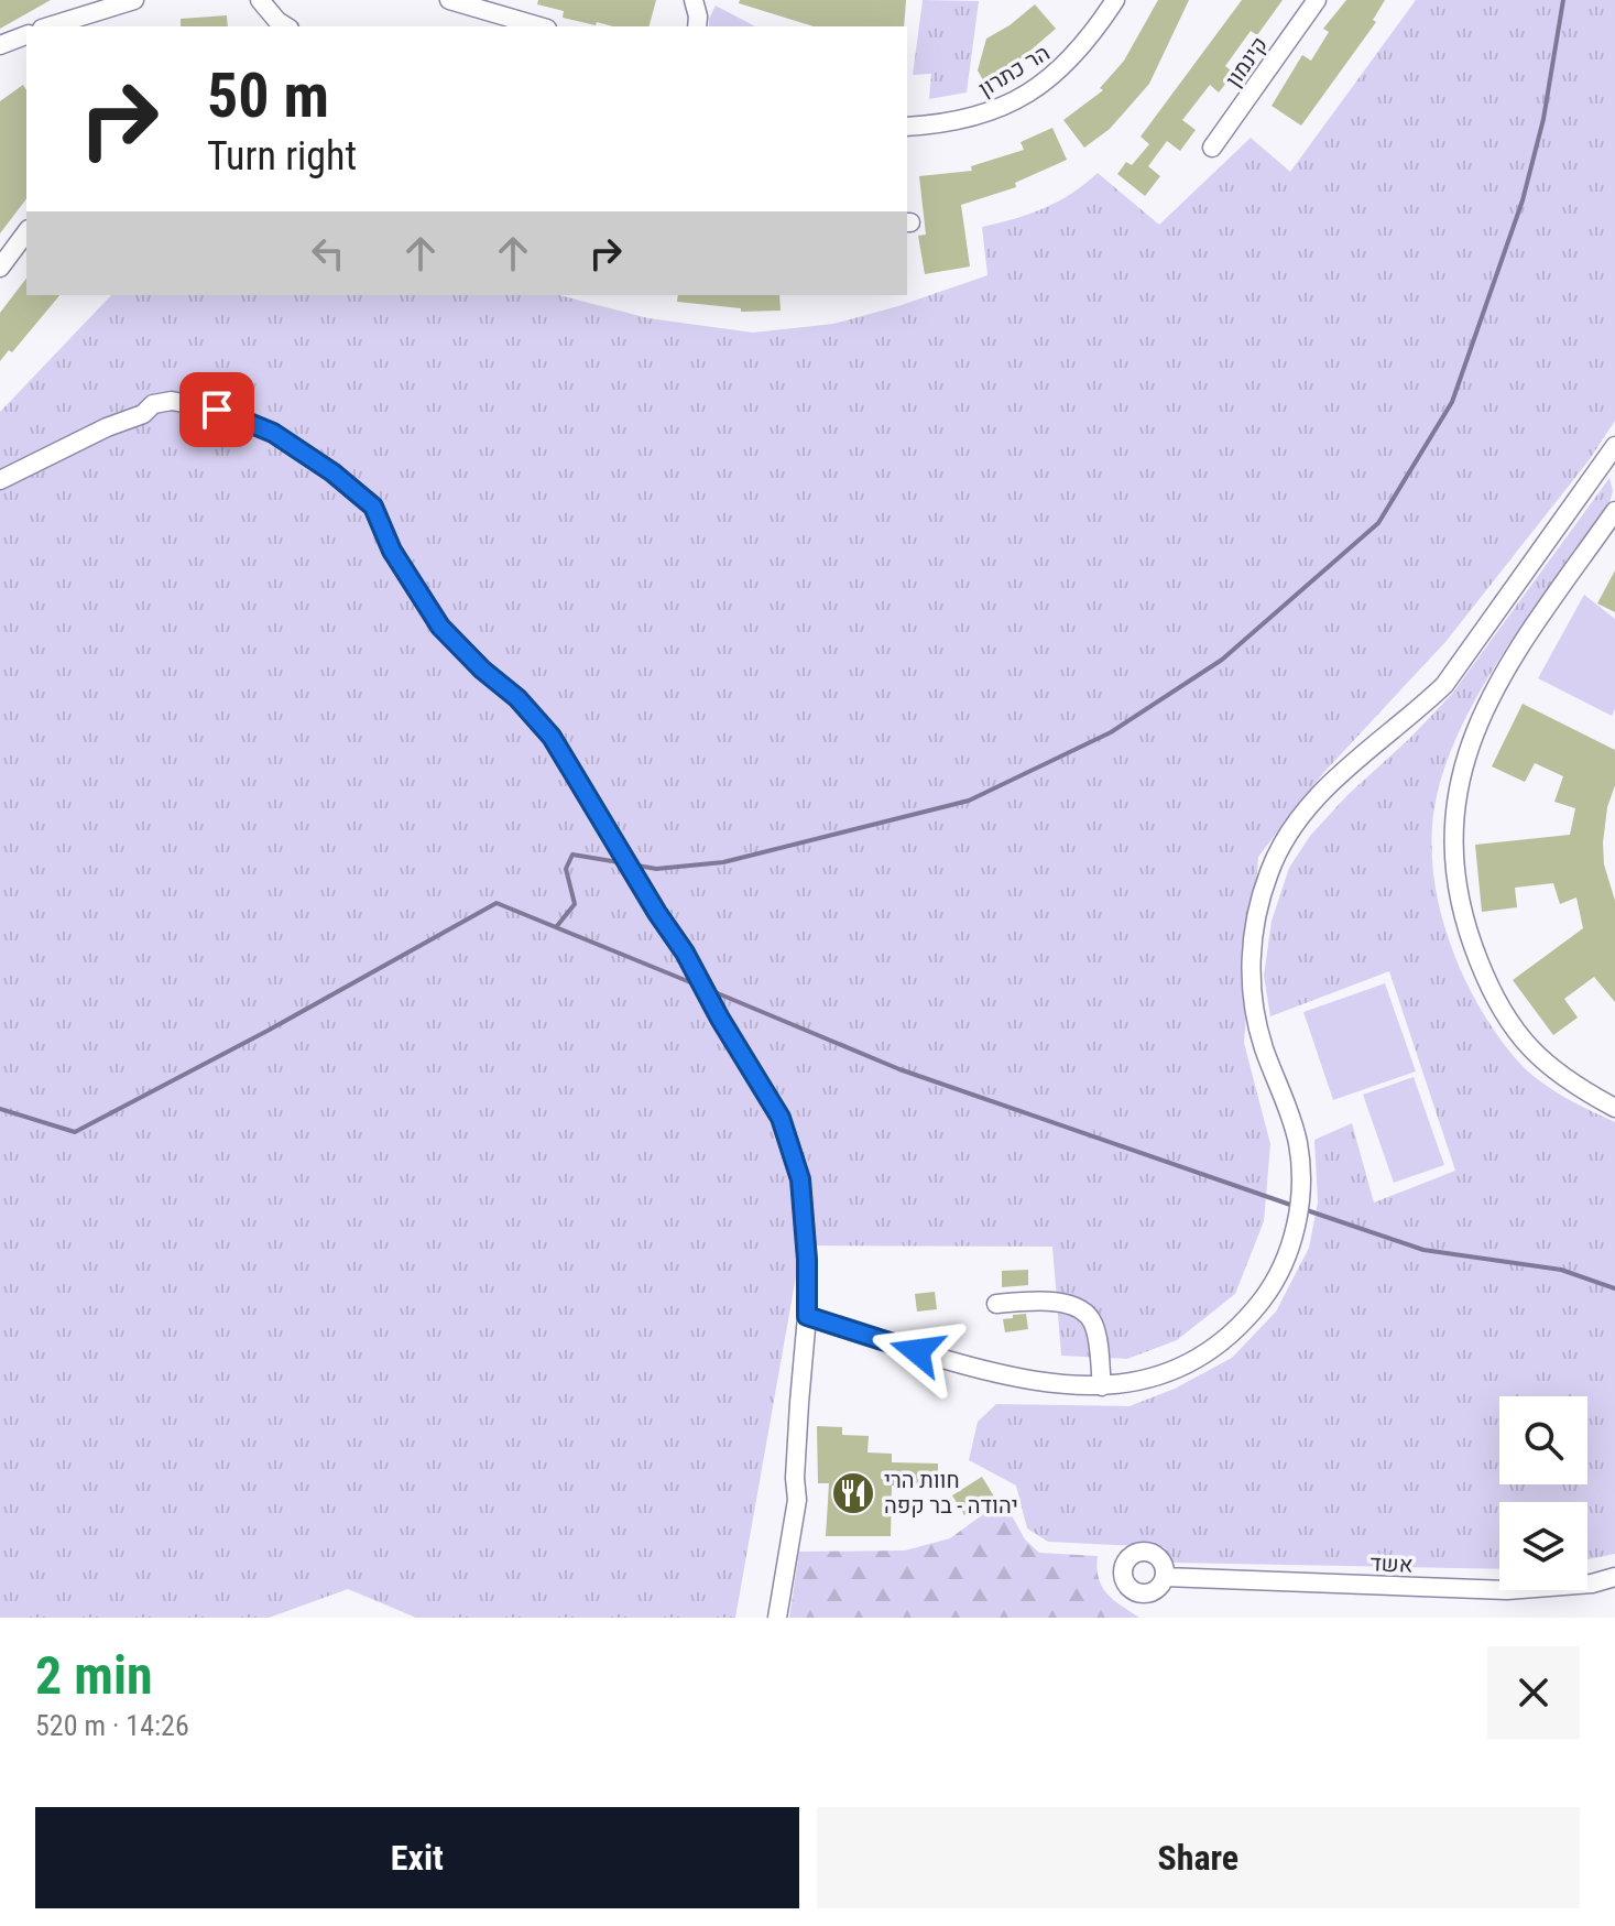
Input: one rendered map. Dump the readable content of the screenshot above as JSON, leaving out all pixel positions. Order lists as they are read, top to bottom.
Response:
{
  "streets": {
    "street": ["קינמון", "הר כתרון", "אשד"]
  },
  "places": {
    "restaurant": ["חוות הרי יהודה - בר קפה"]
  },
  "page": {
    "turn": ["50 m", "Turn right"],
    "heading": ["2 min", "520 m · 14:26"],
    "buttons": ["Exit", "Share"]
  }
}
